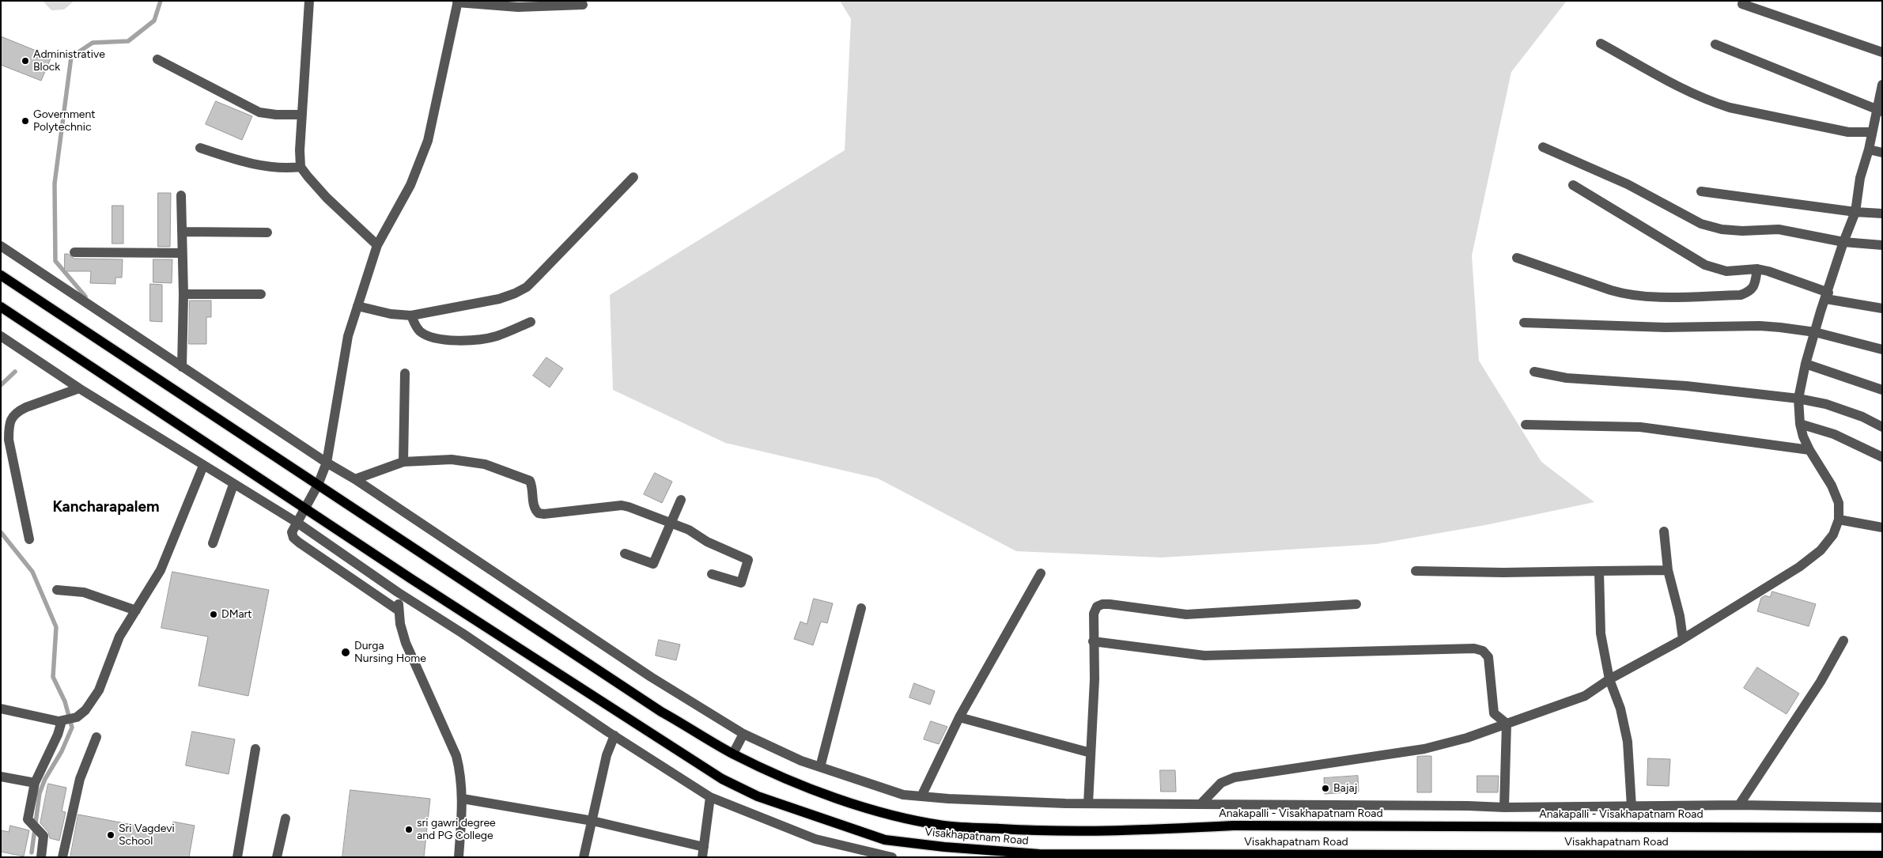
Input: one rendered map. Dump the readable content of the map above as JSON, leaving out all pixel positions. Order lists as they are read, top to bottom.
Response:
{
  "streets": {
    "main road": ["Anakapalli - Visakhapatnam Road", "Visakhapatnam Road"]
  },
  "districts": ["Kancharapalem"],
  "places": [
    "Administrative Block",
    "Government Polytechnic",
    "DMart",
    "Durga Nursing Home",
    "Bajaj",
    "sri gawri degree and PG College",
    "Sri Vagdevi School"
  ]
}
